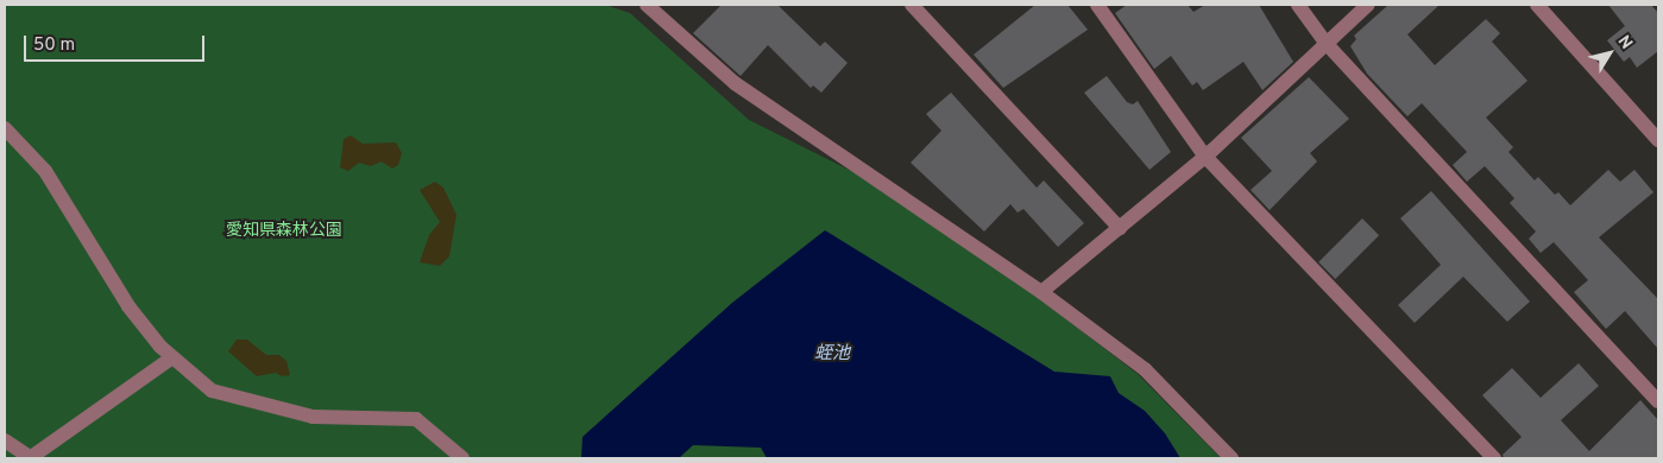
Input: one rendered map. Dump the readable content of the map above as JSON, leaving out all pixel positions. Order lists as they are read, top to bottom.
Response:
{
  "water": ["蛭池"],
  "parks": ["愛知県森林公園"],
  "scale_bar": "50 m",
  "north": "top right"
}
